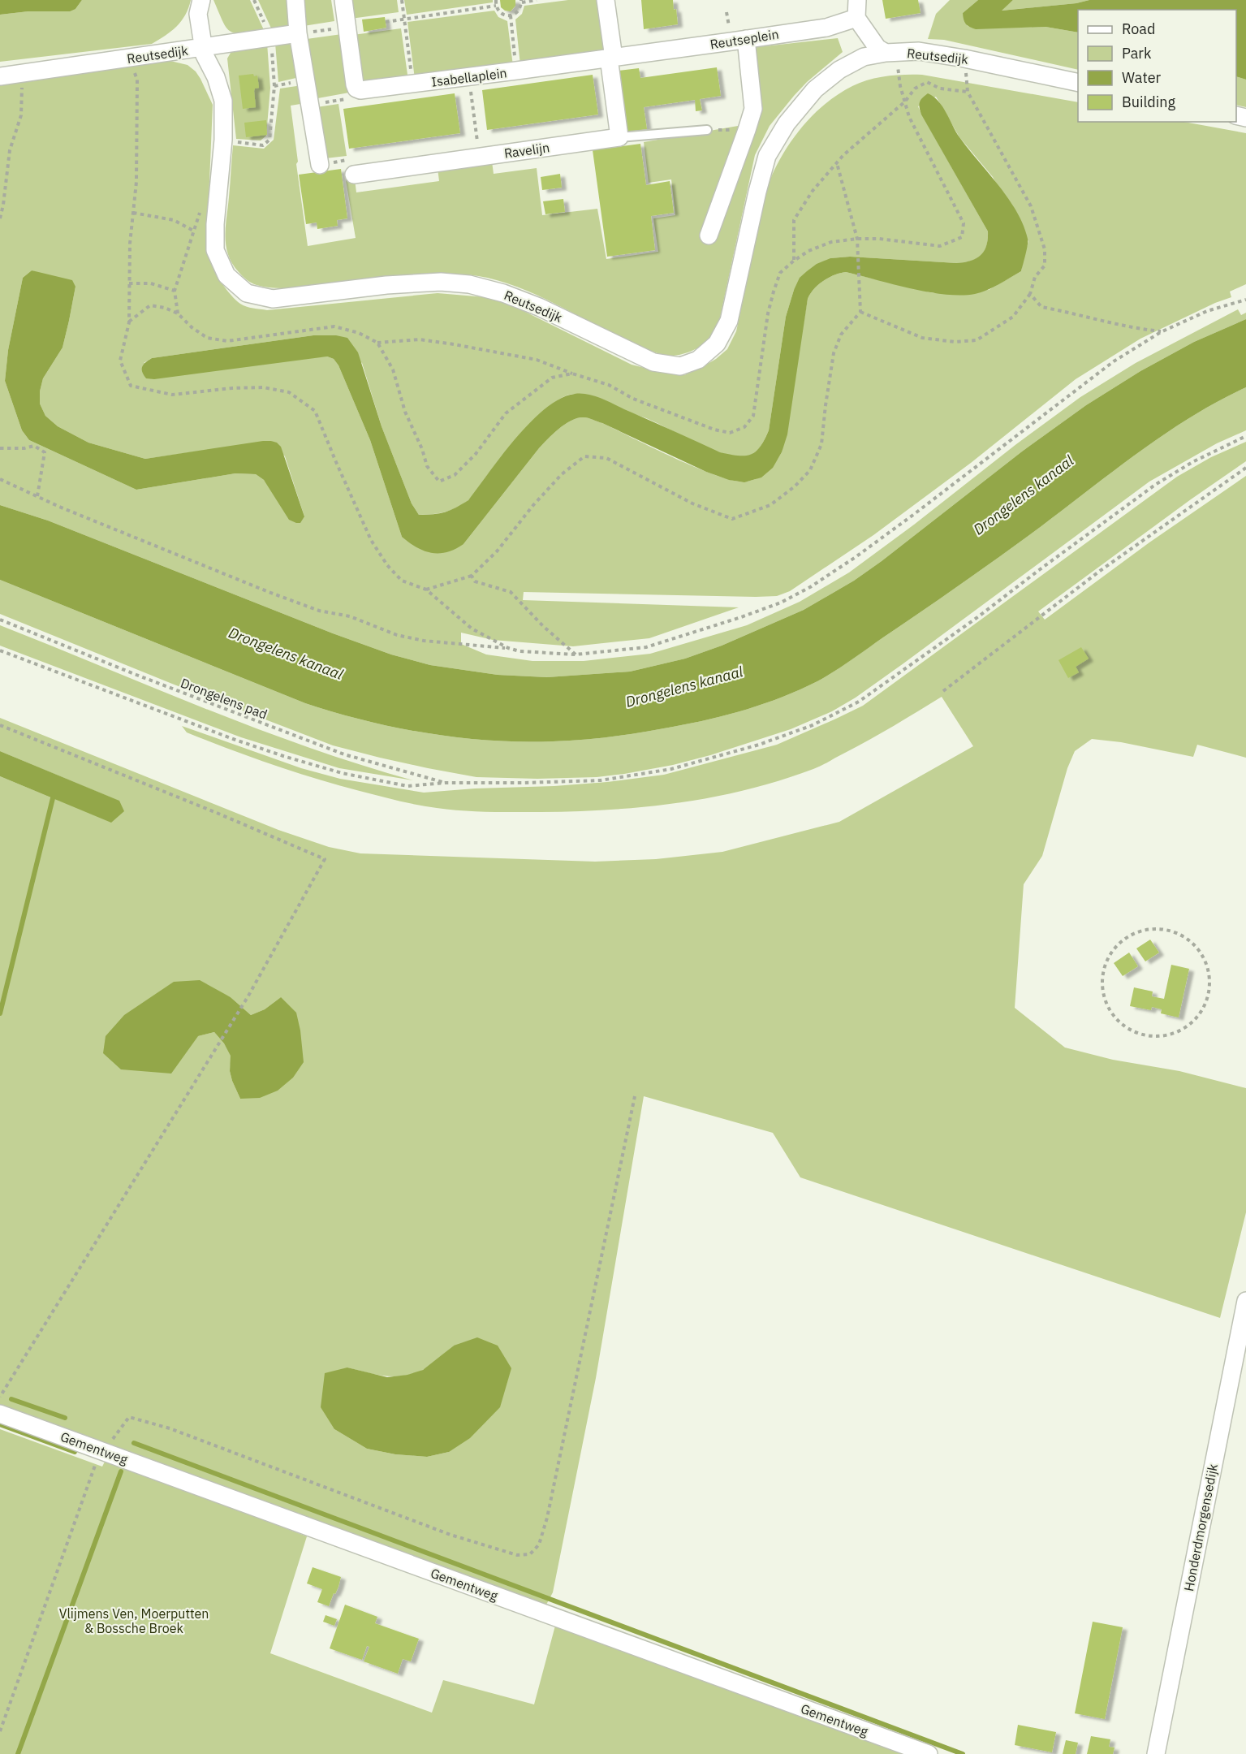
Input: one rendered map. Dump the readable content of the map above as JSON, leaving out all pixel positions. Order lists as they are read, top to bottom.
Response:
{
  "streets": {
    "street": [
      "Reutseplein",
      "Reutsedijk",
      "Isabellaplein",
      "Ravelijn",
      "Gementweg",
      "Honderdmorgensedijk"
    ],
    "path": ["Drongelens pad"]
  },
  "crossings": [
    ["Reutseplein", "Isabellaplein"]
  ],
  "water": ["Drongelens kanaal"],
  "parks": ["Vlijmens Ven, Moerputten & Bossche Broek"],
  "legend": [
    "Road",
    "Park",
    "Water",
    "Building"
  ]
}
